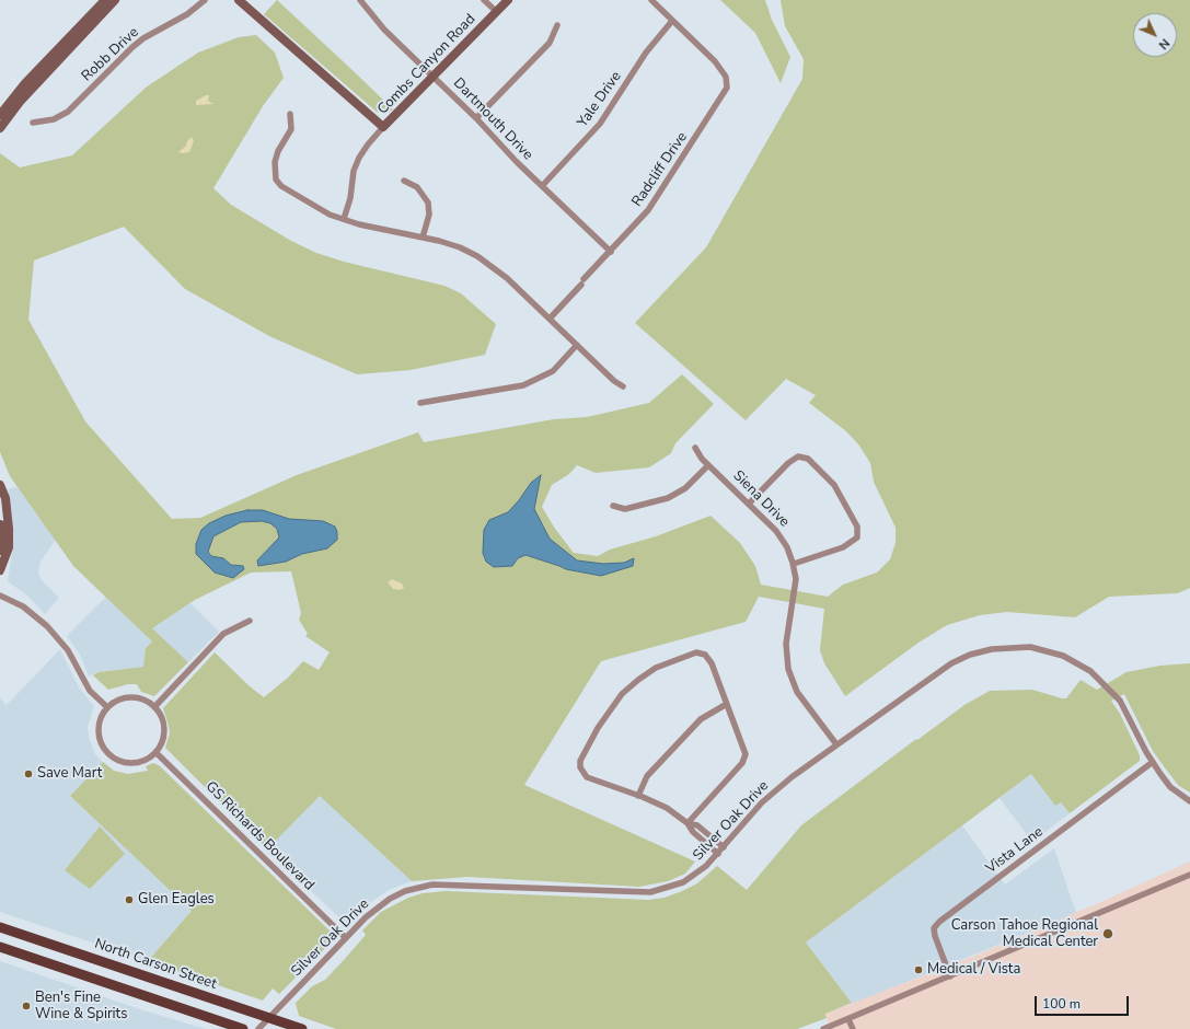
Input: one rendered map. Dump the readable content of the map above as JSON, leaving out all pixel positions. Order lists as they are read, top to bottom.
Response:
{
  "streets": {
    "main road": ["North Carson Street"],
    "street": [
      "Robb Drive",
      "Combs Canyon Road",
      "Yale Drive",
      "Dartmouth Drive",
      "Radcliff Drive",
      "Siena Drive",
      "Silver Oak Drive",
      "GS Richards Boulevard",
      "Vista Lane"
    ]
  },
  "crossings": [
    ["Combs Canyon Road", "Dartmouth Drive"],
    ["Yale Drive", "Dartmouth Drive"],
    ["Yale Drive", "Radcliff Drive"],
    ["Dartmouth Drive", "Radcliff Drive"],
    ["Siena Drive", "Silver Oak Drive"],
    ["Silver Oak Drive", "GS Richards Boulevard"],
    ["Silver Oak Drive", "Vista Lane"],
    ["Silver Oak Drive", "North Carson Street"]
  ],
  "places": [
    "Save Mart",
    "Glen Eagles",
    "Carson Tahoe Regional Medical Center",
    "Medical / Vista",
    "Ben's Fine Wine & Spirits"
  ],
  "scale_bar": "100 m",
  "north": "bottom right"
}
